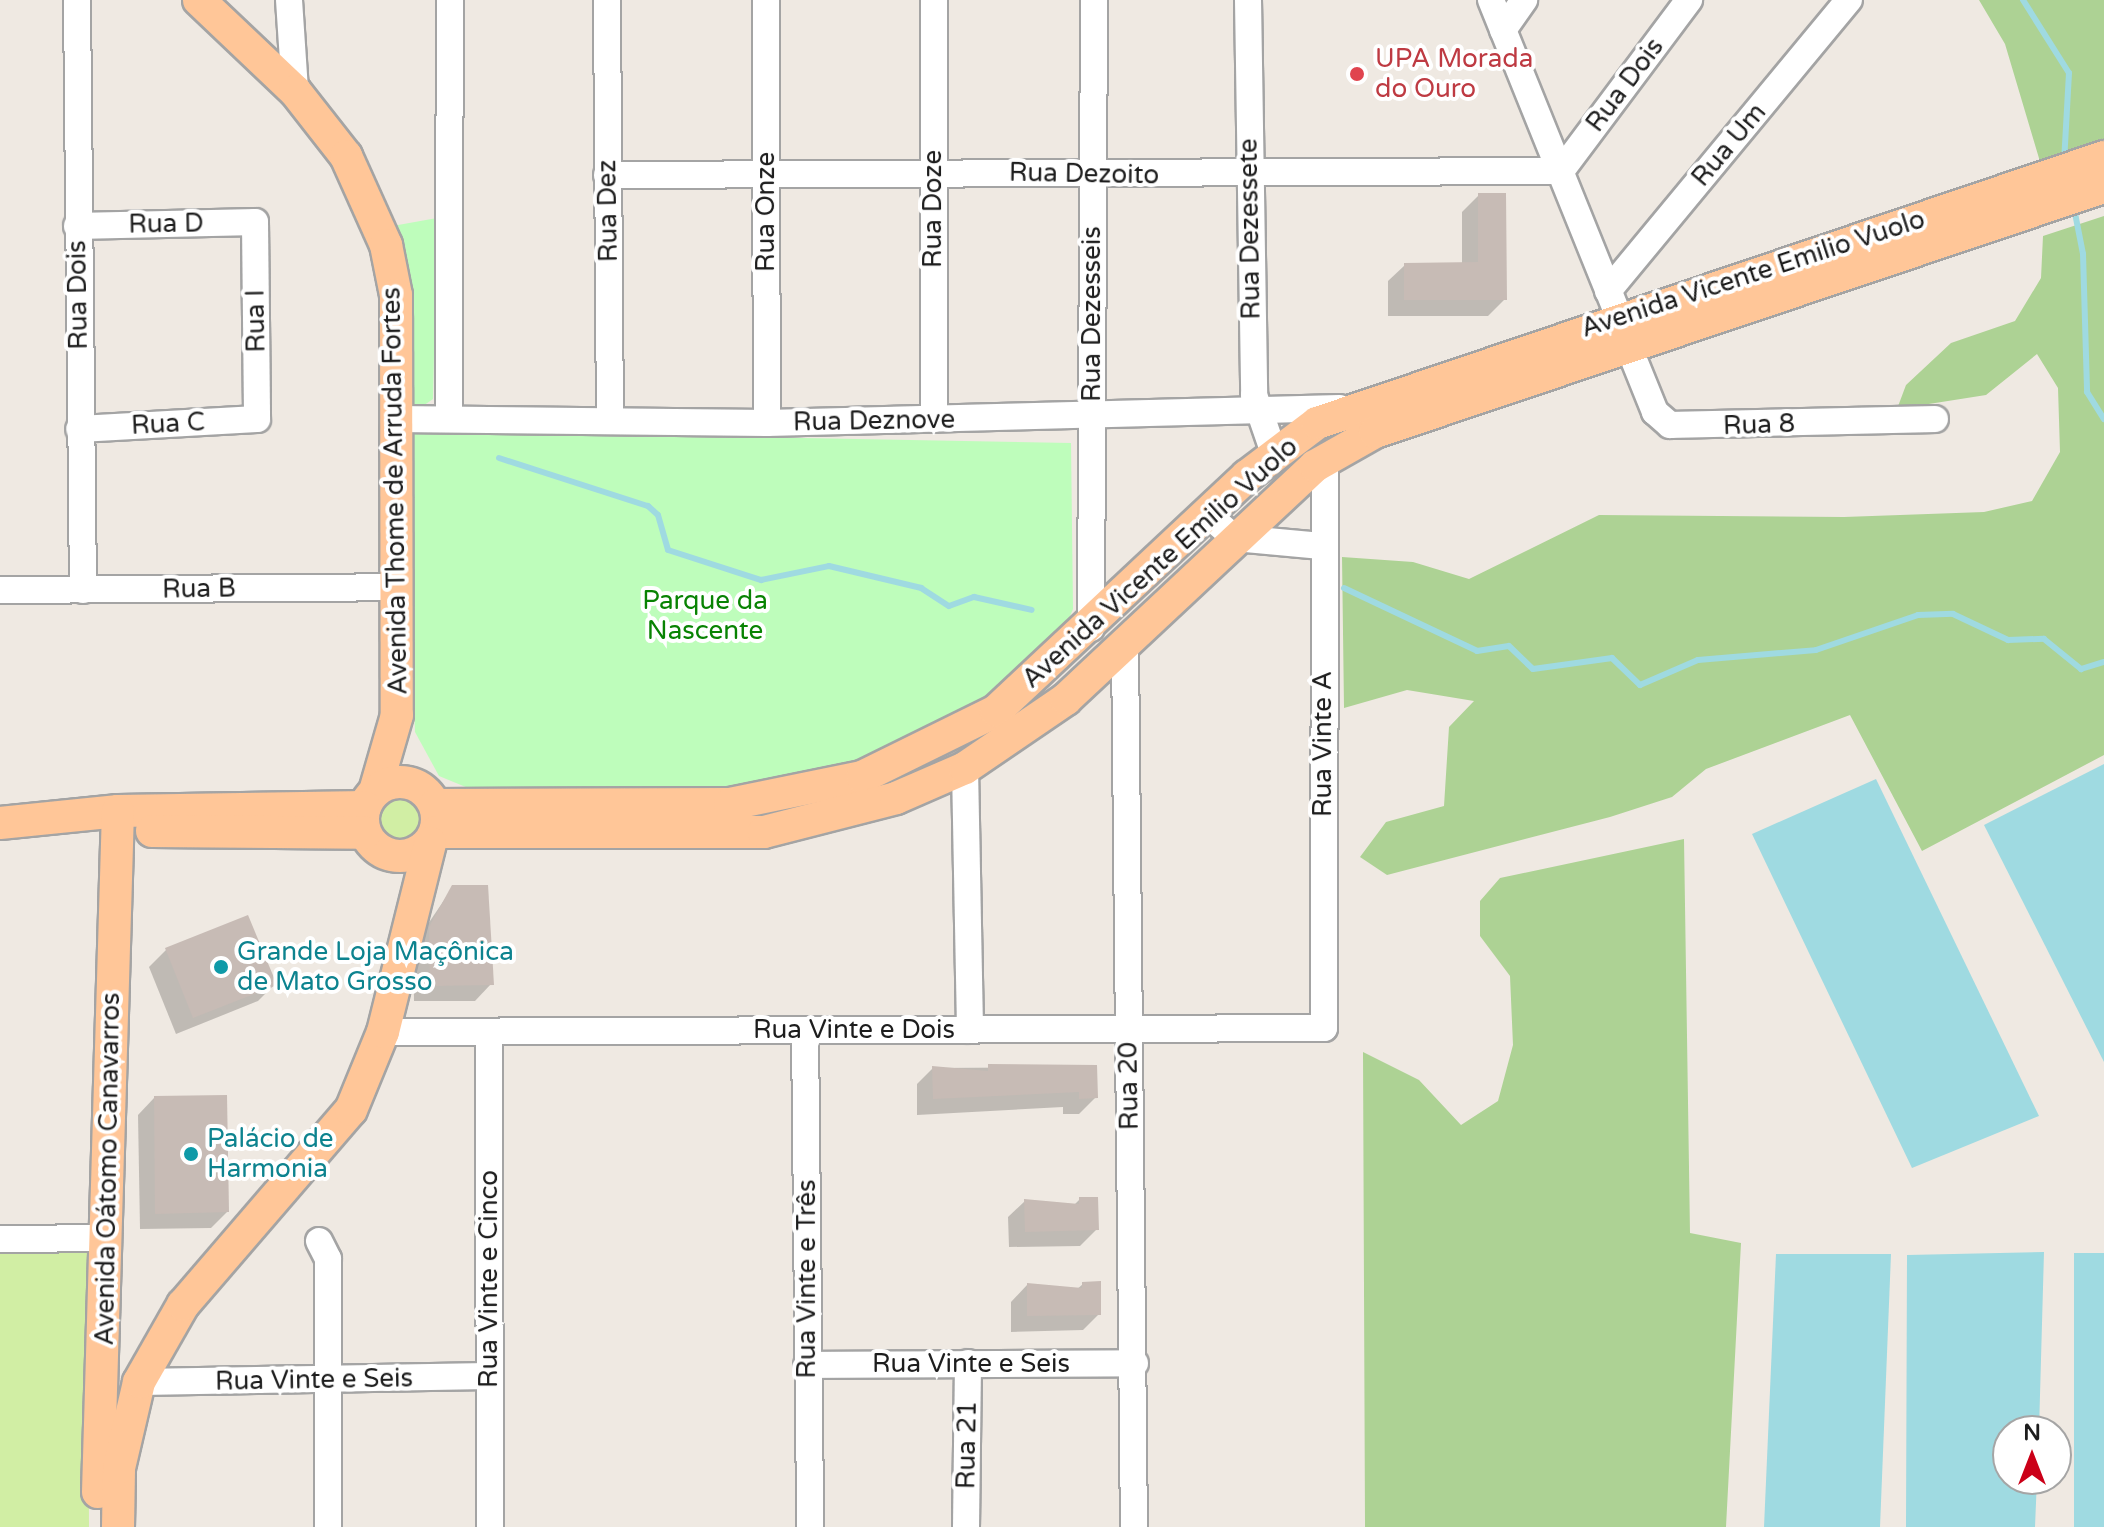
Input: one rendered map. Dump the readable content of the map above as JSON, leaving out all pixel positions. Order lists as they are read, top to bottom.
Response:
{
  "streets": {
    "main road": ["Avenida Vicente Emilio Vuolo", "Avenida Thome de Arruda Fortes", "Avenida Oátomo Canavarros"],
    "street": [
      "Rua Dois",
      "Rua Um",
      "Rua Dezoito",
      "Rua Doze",
      "Rua Dez",
      "Rua Onze",
      "Rua D",
      "Rua Dezessete",
      "Rua Dezesseis",
      "Rua I",
      "Rua Deznove",
      "Rua C",
      "Rua 8",
      "Rua B",
      "Rua Vinte A",
      "Rua Vinte e Dois",
      "Rua 20",
      "Rua Vinte e Cinco",
      "Rua Vinte e Três",
      "Rua Vinte e Seis",
      "Rua 21"
    ]
  },
  "crossings": [
    ["Rua Dois", "Rua Dezoito"],
    ["Rua Dois", "Rua D"],
    ["Rua Dois", "Rua C"],
    ["Rua Dois", "Rua B"],
    ["Rua Um", "Avenida Vicente Emilio Vuolo"],
    ["Rua Dezoito", "Rua Doze"],
    ["Rua Dezoito", "Rua Dez"],
    ["Rua Dezoito", "Rua Onze"],
    ["Rua Dezoito", "Rua Dezessete"],
    ["Rua Dezoito", "Rua Dezesseis"],
    ["Rua Doze", "Rua Deznove"],
    ["Rua Dez", "Rua Deznove"],
    ["Rua Onze", "Rua Deznove"],
    ["Rua D", "Rua I"],
    ["Rua Dezessete", "Avenida Vicente Emilio Vuolo"],
    ["Rua Dezessete", "Rua Deznove"],
    ["Avenida Vicente Emilio Vuolo", "Rua Dezesseis"],
    ["Avenida Vicente Emilio Vuolo", "Rua Deznove"],
    ["Avenida Vicente Emilio Vuolo", "Rua 8"],
    ["Avenida Vicente Emilio Vuolo", "Avenida Thome de Arruda Fortes"],
    ["Avenida Vicente Emilio Vuolo", "Rua Vinte A"],
    ["Avenida Vicente Emilio Vuolo", "Rua 20"],
    ["Avenida Vicente Emilio Vuolo", "Avenida Oátomo Canavarros"],
    ["Rua Dezesseis", "Rua Deznove"],
    ["Rua I", "Rua C"],
    ["Rua Deznove", "Avenida Thome de Arruda Fortes"],
    ["Avenida Thome de Arruda Fortes", "Rua B"],
    ["Avenida Thome de Arruda Fortes", "Avenida Oátomo Canavarros"],
    ["Rua Vinte A", "Rua Vinte e Dois"],
    ["Rua Vinte e Dois", "Rua 20"],
    ["Rua Vinte e Dois", "Avenida Oátomo Canavarros"],
    ["Rua Vinte e Dois", "Rua Vinte e Cinco"],
    ["Rua Vinte e Dois", "Rua Vinte e Três"],
    ["Rua 20", "Rua Vinte e Seis"],
    ["Avenida Oátomo Canavarros", "Rua Vinte e Seis"],
    ["Rua Vinte e Cinco", "Rua Vinte e Seis"],
    ["Rua Vinte e Três", "Rua Vinte e Seis"],
    ["Rua Vinte e Seis", "Rua 21"]
  ],
  "parks": ["Parque da Nascente"],
  "places": ["UPA Morada do Ouro", "Grande Loja Maçônica de Mato Grosso", "Palácio de Harmonia"],
  "north": "top"
}
